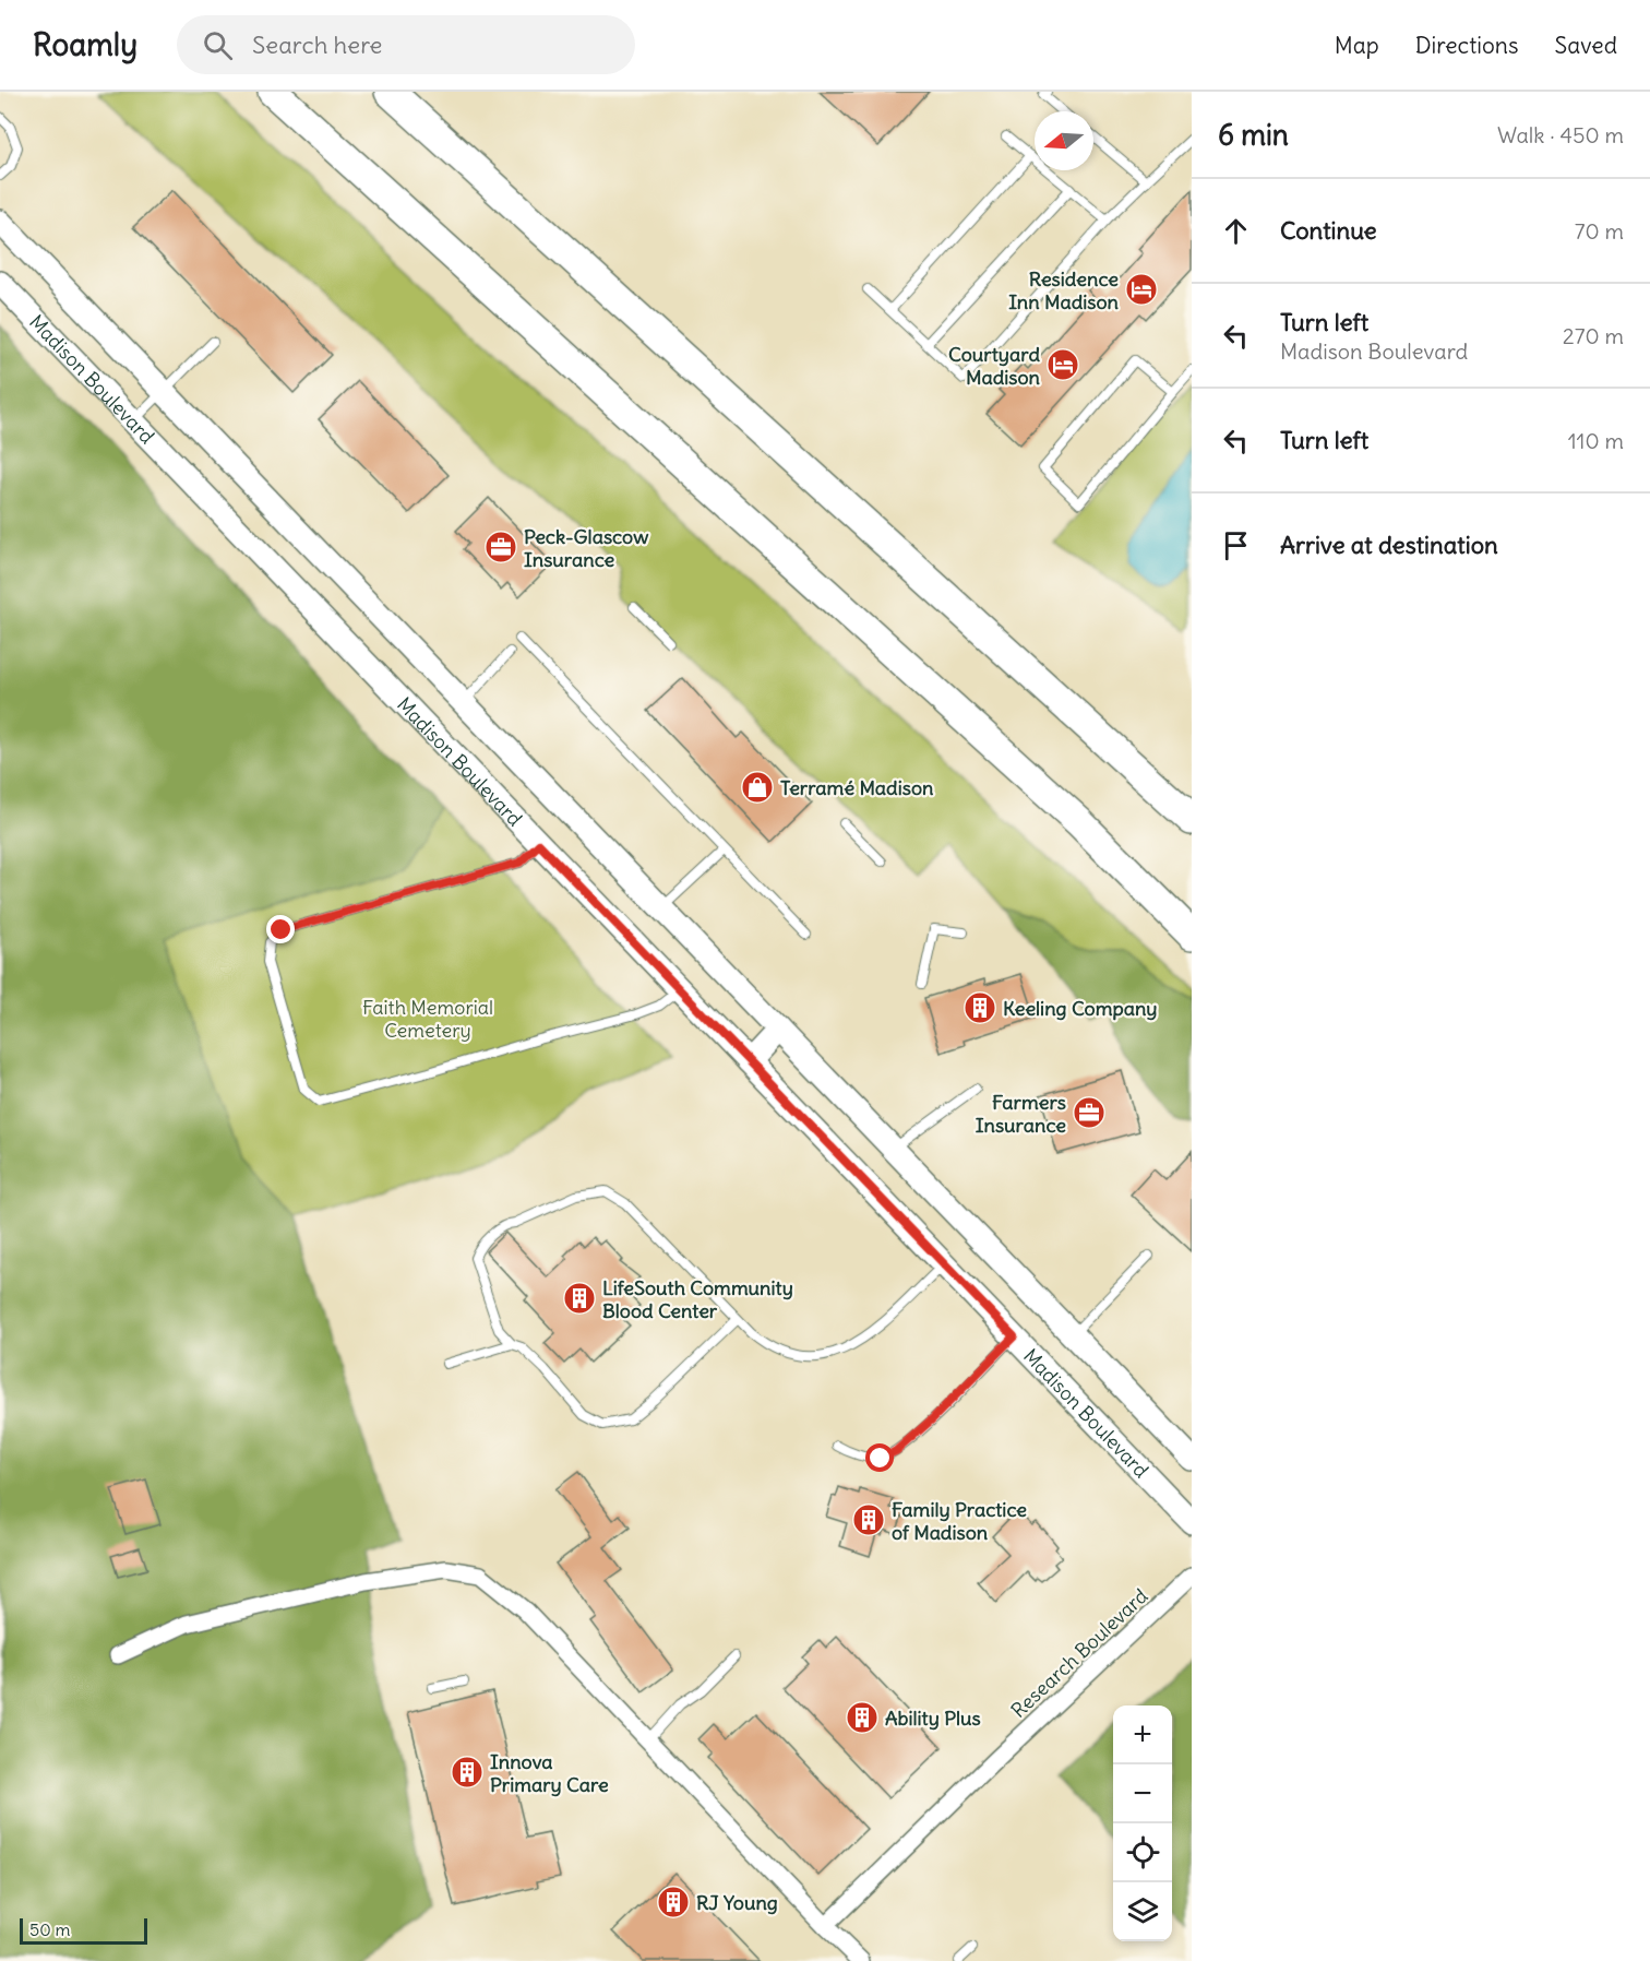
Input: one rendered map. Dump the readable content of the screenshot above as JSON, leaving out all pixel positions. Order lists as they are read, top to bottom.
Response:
{
  "streets": {
    "main road": ["Madison Boulevard"],
    "street": ["Research Boulevard"]
  },
  "parks": ["Faith Memorial Cemetery"],
  "places": {
    "hotel": ["Residence Inn Madison", "Courtyard Madison"],
    "office": ["Peck-Glascow Insurance", "Farmers Insurance"],
    "shop": ["Terramé Madison"],
    "building": [
      "Keeling Company",
      "LifeSouth Community Blood Center",
      "Family Practice of Madison",
      "Ability Plus",
      "Innova Primary Care",
      "RJ Young"
    ]
  },
  "scale_bar": "50 m",
  "north": "left",
  "page": {
    "header": "Roamly",
    "search": "Search here",
    "nav": ["Map", "Directions", "Saved"],
    "heading": ["6 min", "Walk · 450 m"],
    "list": [
      ["Continue", "70 m"],
      ["Turn left", "Madison Boulevard", "270 m"],
      ["Turn left", "110 m"],
      "Arrive at destination"
    ],
    "map_buttons": ["+", "−"],
    "scale": "50 m"
  }
}
